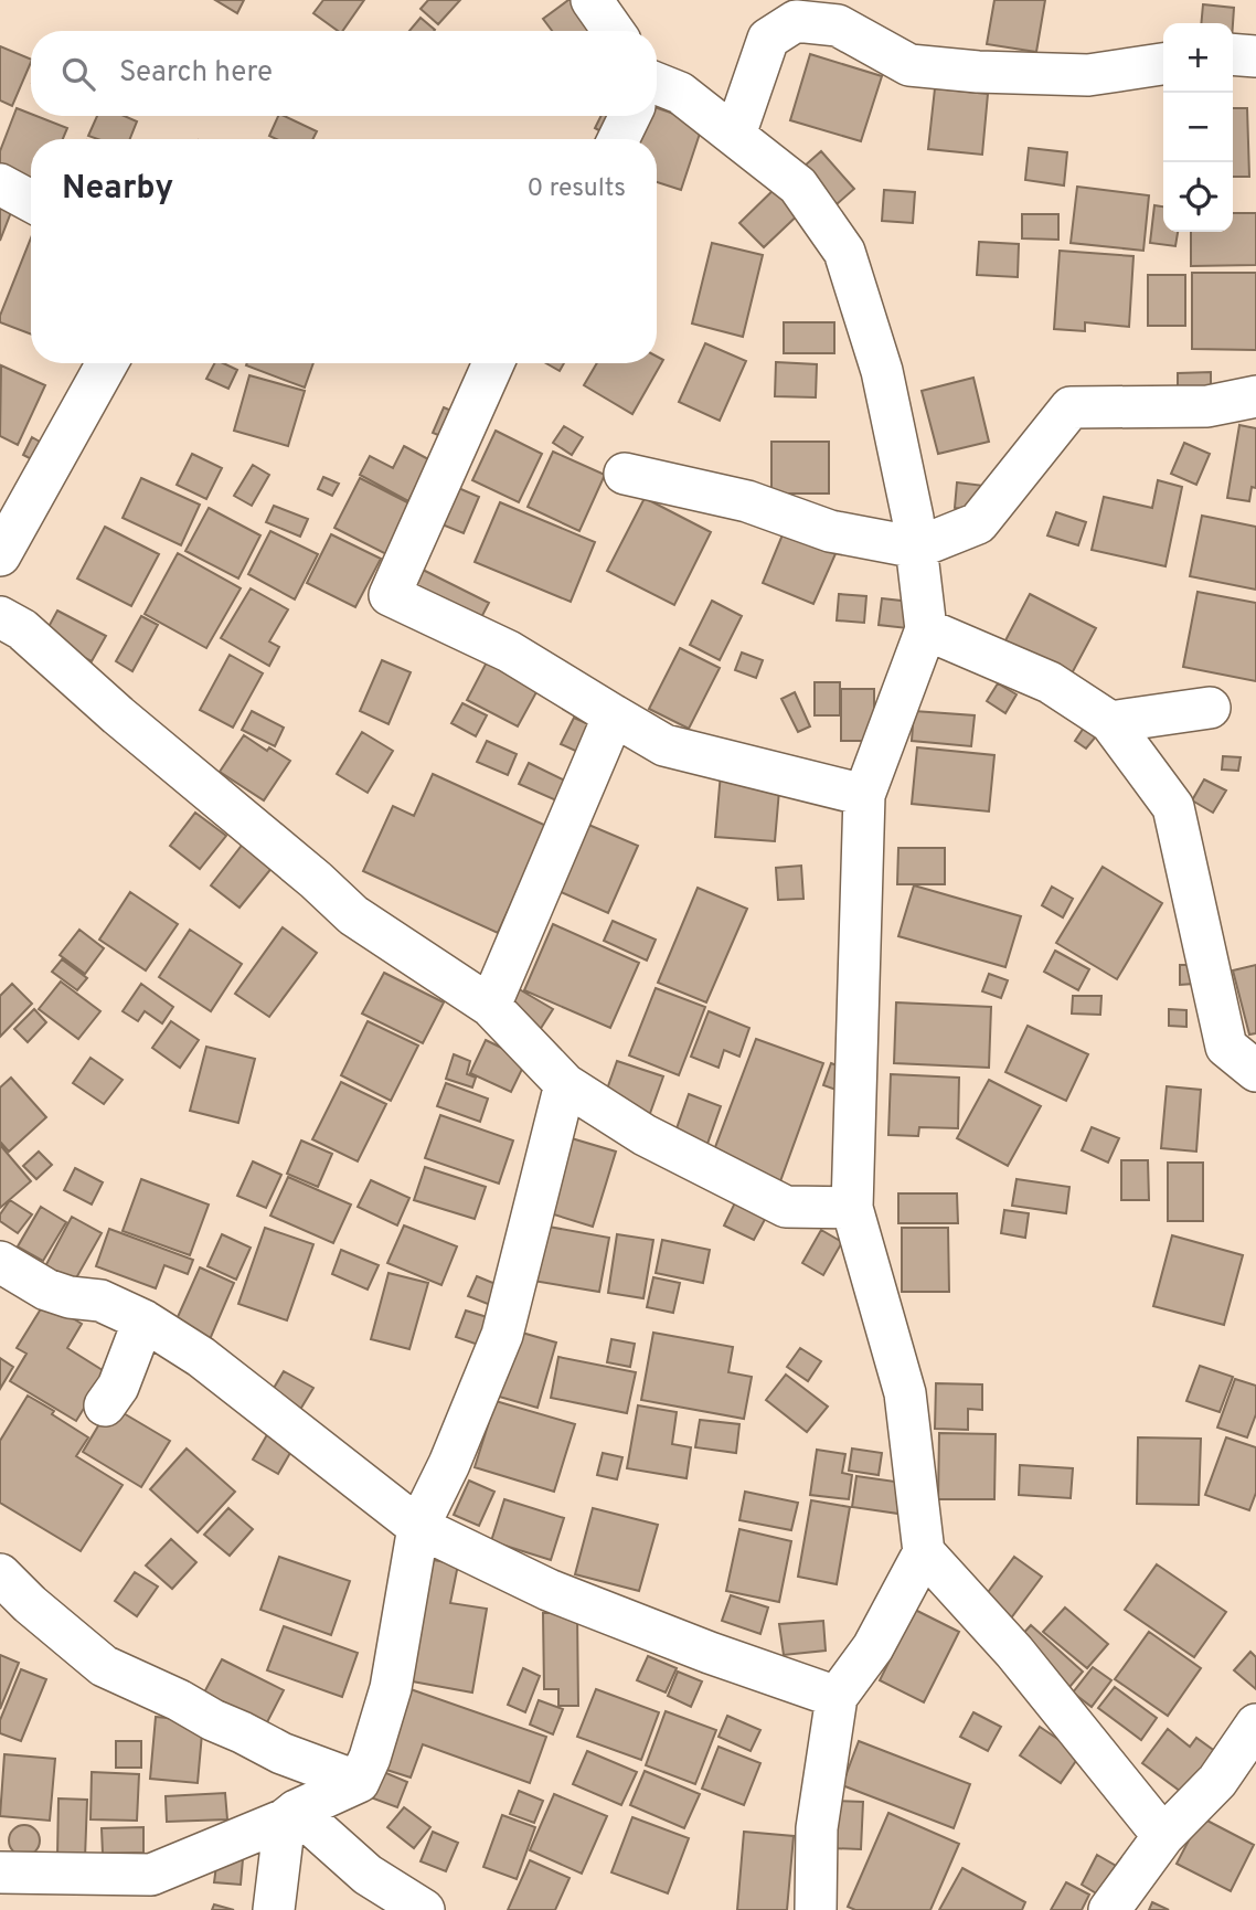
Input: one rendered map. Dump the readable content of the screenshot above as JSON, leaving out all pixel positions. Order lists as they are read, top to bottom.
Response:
{
  "page": {
    "map_buttons": ["+", "−"],
    "search": "Search here",
    "heading": ["Nearby", "0 results"]
  }
}
